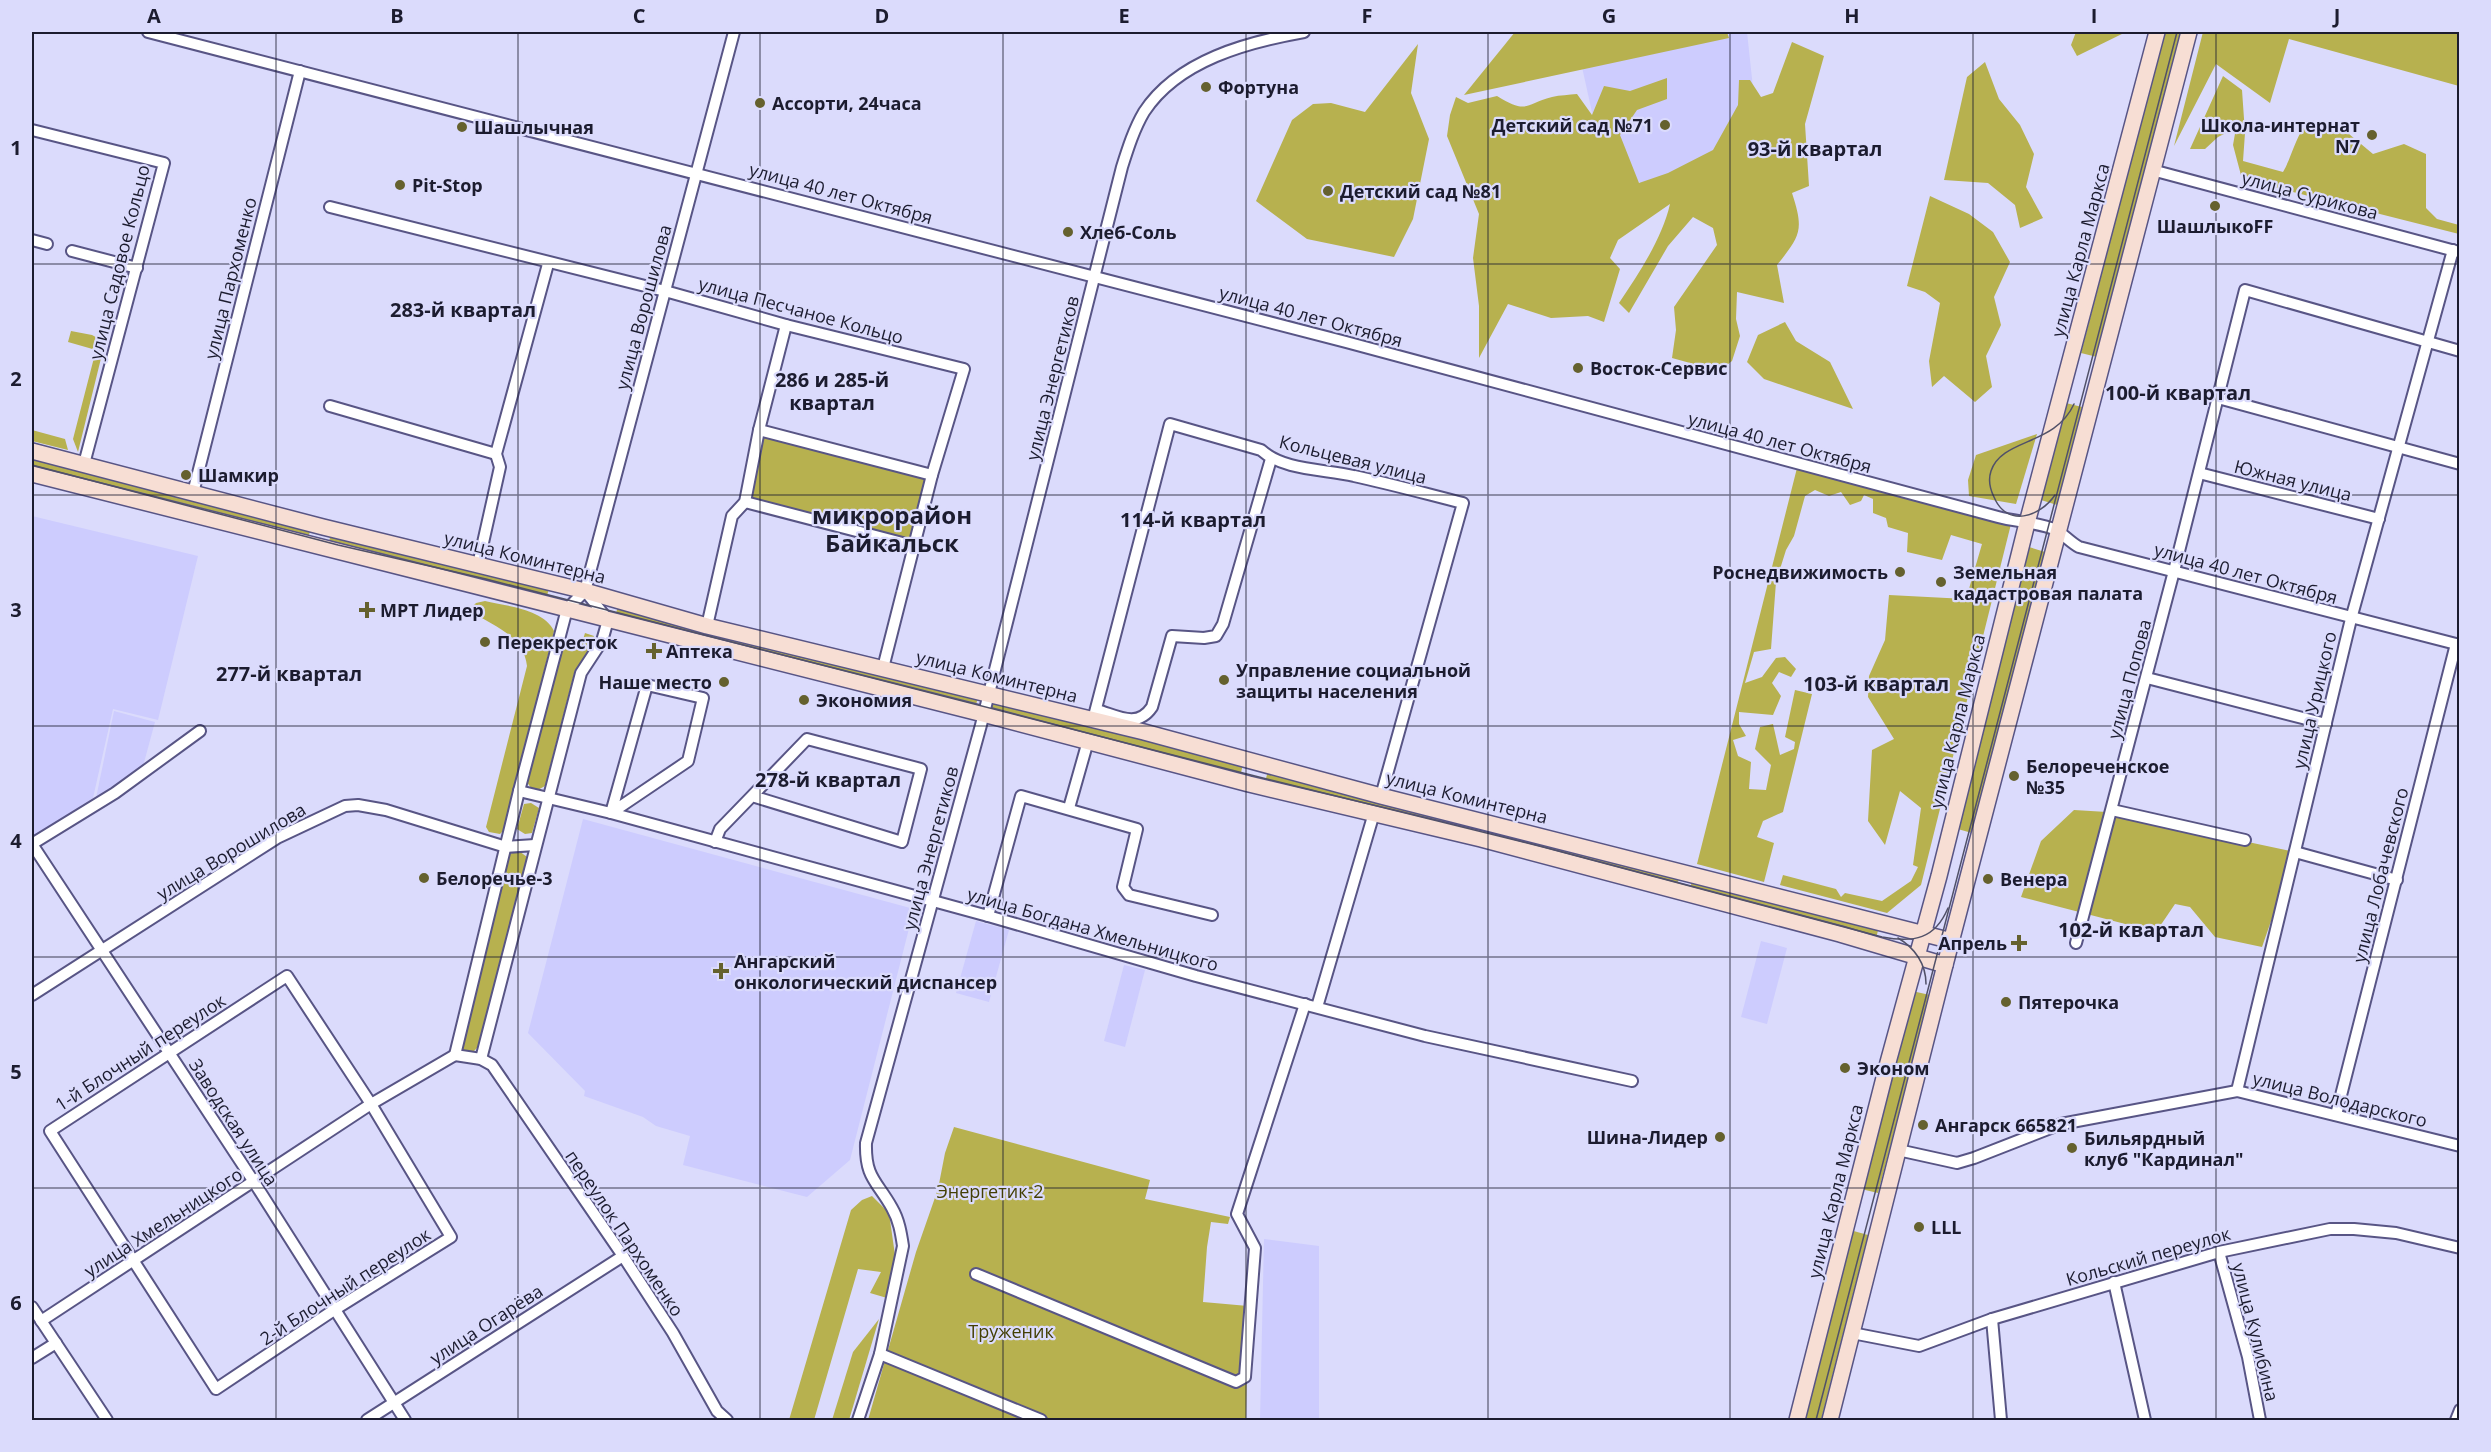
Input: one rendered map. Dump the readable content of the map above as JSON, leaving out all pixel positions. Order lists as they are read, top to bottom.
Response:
{
  "streets": {
    "street": [
      "улица 40 лет Октября",
      "улица Сурикова",
      "улица Карла Маркса",
      "улица Садовое Кольцо",
      "улица Пархоменко",
      "улица Ворошилова",
      "улица Песчаное Кольцо",
      "улица Энергетиков",
      "Кольцевая улица",
      "Южная улица",
      "улица Коминтерна",
      "улица Попова",
      "улица Урицкого",
      "улица Лобачевского",
      "улица Богдана Хмельницкого",
      "1-й Блочный переулок",
      "улица Володарского",
      "Заводская улица",
      "улица Хмельницкого",
      "переулок Пархоменко",
      "Кольский переулок",
      "2-й Блочный переулок",
      "улица Огарёва",
      "улица Кулибина"
    ]
  },
  "crossings": [
    ["улица 40 лет Октября", "улица Карла Маркса"],
    ["улица 40 лет Октября", "улица Пархоменко"],
    ["улица 40 лет Октября", "улица Ворошилова"],
    ["улица 40 лет Октября", "улица Энергетиков"],
    ["улица 40 лет Октября", "улица Попова"],
    ["улица 40 лет Октября", "улица Урицкого"],
    ["улица 40 лет Октября", "улица Лобачевского"],
    ["улица Сурикова", "улица Урицкого"],
    ["улица Карла Маркса", "улица Коминтерна"],
    ["улица Садовое Кольцо", "улица Коминтерна"],
    ["улица Пархоменко", "улица Коминтерна"],
    ["улица Ворошилова", "улица Песчаное Кольцо"],
    ["улица Ворошилова", "улица Коминтерна"],
    ["улица Ворошилова", "Заводская улица"],
    ["улица Песчаное Кольцо", "улица Коминтерна"],
    ["улица Энергетиков", "улица Коминтерна"],
    ["улица Энергетиков", "улица Богдана Хмельницкого"],
    ["Кольцевая улица", "улица Коминтерна"],
    ["Южная улица", "улица Попова"],
    ["Южная улица", "улица Урицкого"],
    ["улица Попова", "улица Урицкого"],
    ["улица Урицкого", "улица Володарского"],
    ["улица Лобачевского", "улица Володарского"],
    ["1-й Блочный переулок", "Заводская улица"],
    ["1-й Блочный переулок", "улица Хмельницкого"],
    ["1-й Блочный переулок", "2-й Блочный переулок"],
    ["Заводская улица", "улица Хмельницкого"],
    ["Заводская улица", "2-й Блочный переулок"],
    ["Заводская улица", "улица Огарёва"],
    ["улица Хмельницкого", "2-й Блочный переулок"],
    ["переулок Пархоменко", "улица Огарёва"],
    ["Кольский переулок", "улица Кулибина"]
  ],
  "districts": [
    "93-й квартал",
    "283-й квартал",
    "286 и 285-й квартал",
    "100-й квартал",
    "микрорайон Байкальск",
    "114-й квартал",
    "277-й квартал",
    "103-й квартал",
    "278-й квартал",
    "102-й квартал"
  ],
  "parks": ["Энергетик-2", "Труженик"],
  "places": {
    "other": [
      "Фортуна",
      "Ассорти, 24часа",
      "Детский сад №71",
      "Шашлычная",
      "Школа-интернат N7",
      "Pit-Stop",
      "Детский сад №81",
      "ШашлыкoFF",
      "Хлеб-Соль",
      "Восток-Сервис",
      "Шамкир",
      "Роснедвижимость",
      "Земельная кадастровая палата",
      "Перекресток",
      "Управление социальной защиты населения",
      "Наше место",
      "Экономия",
      "Белореченское №35",
      "Белоречье-3",
      "Венера",
      "Пятерочка",
      "Эконом",
      "Ангарск 665821",
      "Шина-Лидер",
      "Бильярдный клуб \"Кардинал\"",
      "LLL"
    ],
    "health": [
      "МРТ Лидер",
      "Аптека",
      "Апрель",
      "Ангарский онкологический диспансер"
    ]
  },
  "grid": {
    "columns": [
      "A",
      "B",
      "C",
      "D",
      "E",
      "F",
      "G",
      "H",
      "I",
      "J"
    ],
    "rows": [
      "1",
      "2",
      "3",
      "4",
      "5",
      "6"
    ]
  }
}
